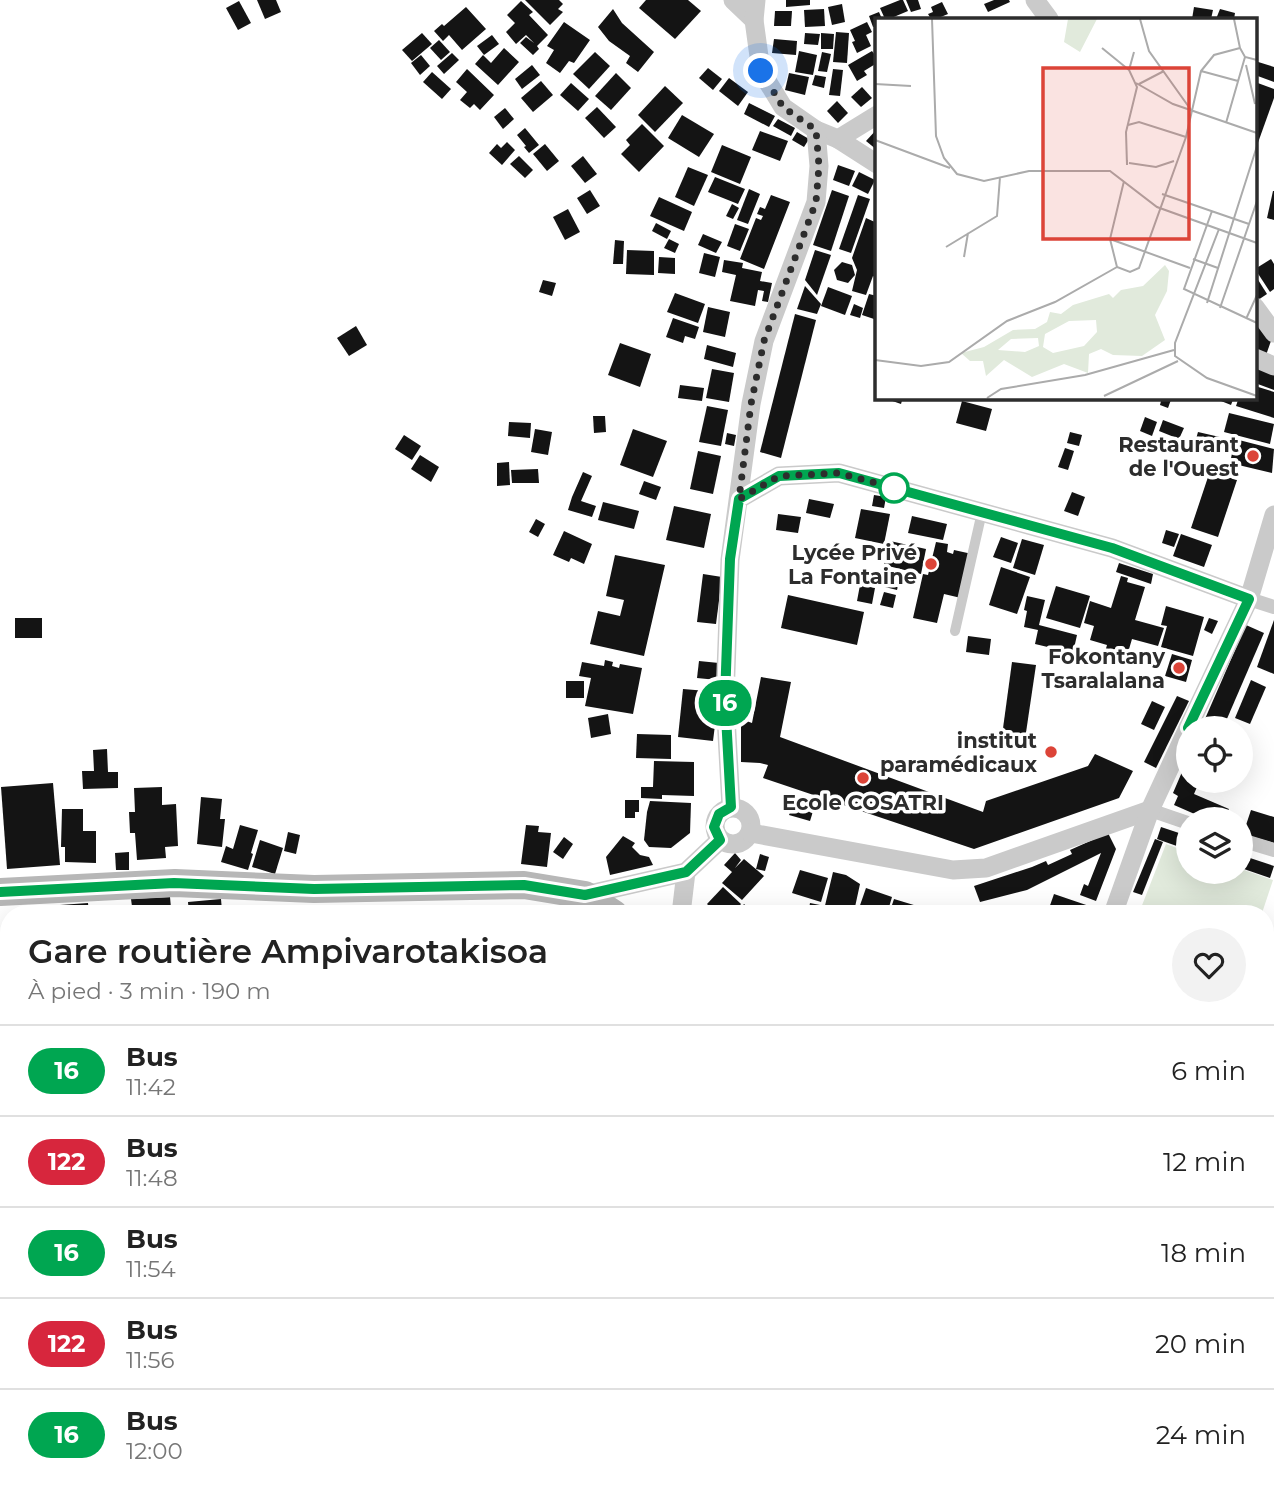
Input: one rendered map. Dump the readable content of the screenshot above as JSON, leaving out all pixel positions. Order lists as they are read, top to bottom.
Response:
{
  "places": [
    "Restaurant de l'Ouest",
    "Lycée Privé La Fontaine",
    "Fokontany Tsaralalana",
    "institut paramédicaux",
    "Ecole COSATRI"
  ],
  "lines": ["bus line 16"],
  "page": {
    "on_map": "16",
    "heading": ["Gare routière Ampivarotakisoa", "À pied · 3 min · 190 m"],
    "list": [
      {
        "mark": "16",
        "name": "Bus",
        "note": "11:42",
        "value": "6 min"
      },
      {
        "mark": "122",
        "name": "Bus",
        "note": "11:48",
        "value": "12 min"
      },
      {
        "mark": "16",
        "name": "Bus",
        "note": "11:54",
        "value": "18 min"
      },
      {
        "mark": "122",
        "name": "Bus",
        "note": "11:56",
        "value": "20 min"
      },
      {
        "mark": "16",
        "name": "Bus",
        "note": "12:00",
        "value": "24 min"
      }
    ]
  }
}
